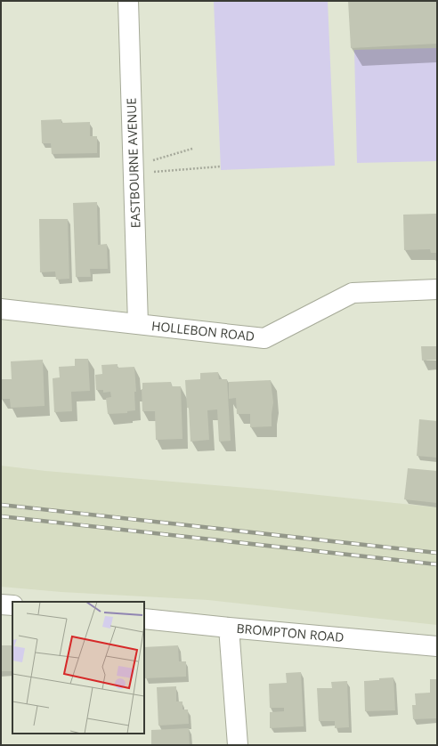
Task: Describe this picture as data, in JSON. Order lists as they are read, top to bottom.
{
  "streets": {
    "street": ["EASTBOURNE AVENUE", "HOLLEBON ROAD", "BROMPTON ROAD"]
  },
  "crossings": [
    ["EASTBOURNE AVENUE", "HOLLEBON ROAD"]
  ]
}
